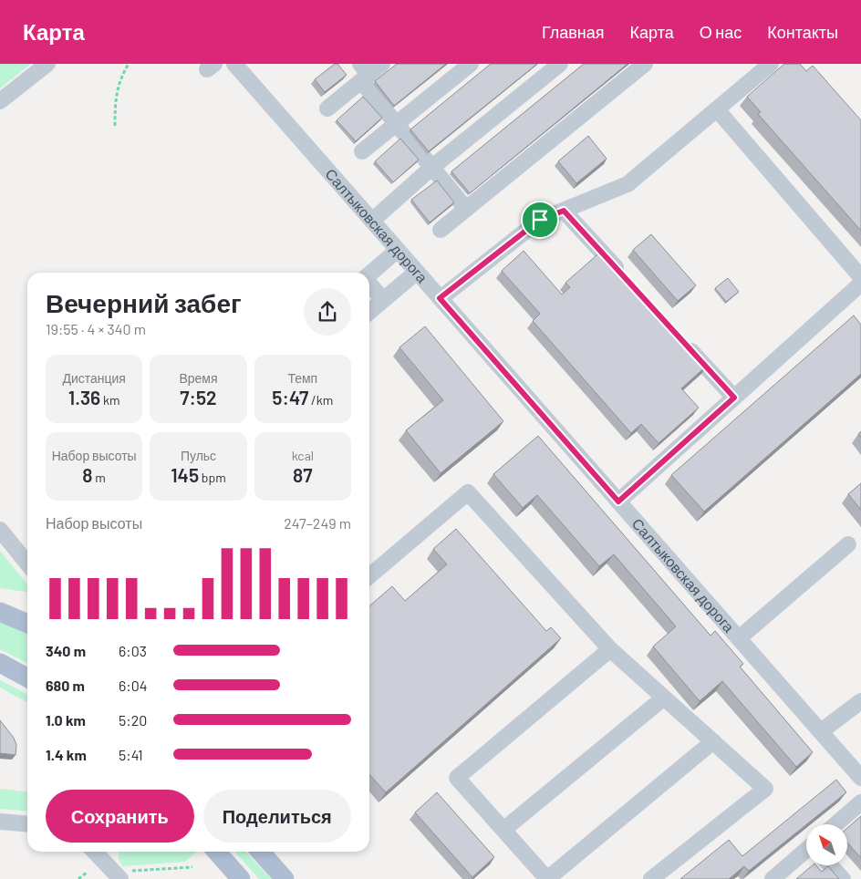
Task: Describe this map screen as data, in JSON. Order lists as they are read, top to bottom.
{
  "streets": {
    "street": ["Салтыковская дорога"]
  },
  "north": "top left",
  "page": {
    "header": "Карта",
    "nav": [
      "Главная",
      "Карта",
      "О нас",
      "Контакты"
    ],
    "heading": ["Вечерний забег", "19:55 · 4 × 340 m"],
    "stats": [
      ["Дистанция", "1.36 km"],
      ["Время", "7:52"],
      ["Темп", "5:47 /km"],
      ["Набор высоты", "8 m"],
      ["Пульс", "145 bpm"],
      ["kcal", "87"]
    ],
    "chart": ["Набор высоты", "247–249 m"],
    "list": [
      {
        "name": "340 m",
        "note": "6:03"
      },
      {
        "name": "680 m",
        "note": "6:04"
      },
      {
        "name": "1.0 km",
        "note": "5:20"
      },
      {
        "name": "1.4 km",
        "note": "5:41"
      }
    ],
    "buttons": ["Сохранить", "Поделиться"]
  }
}
